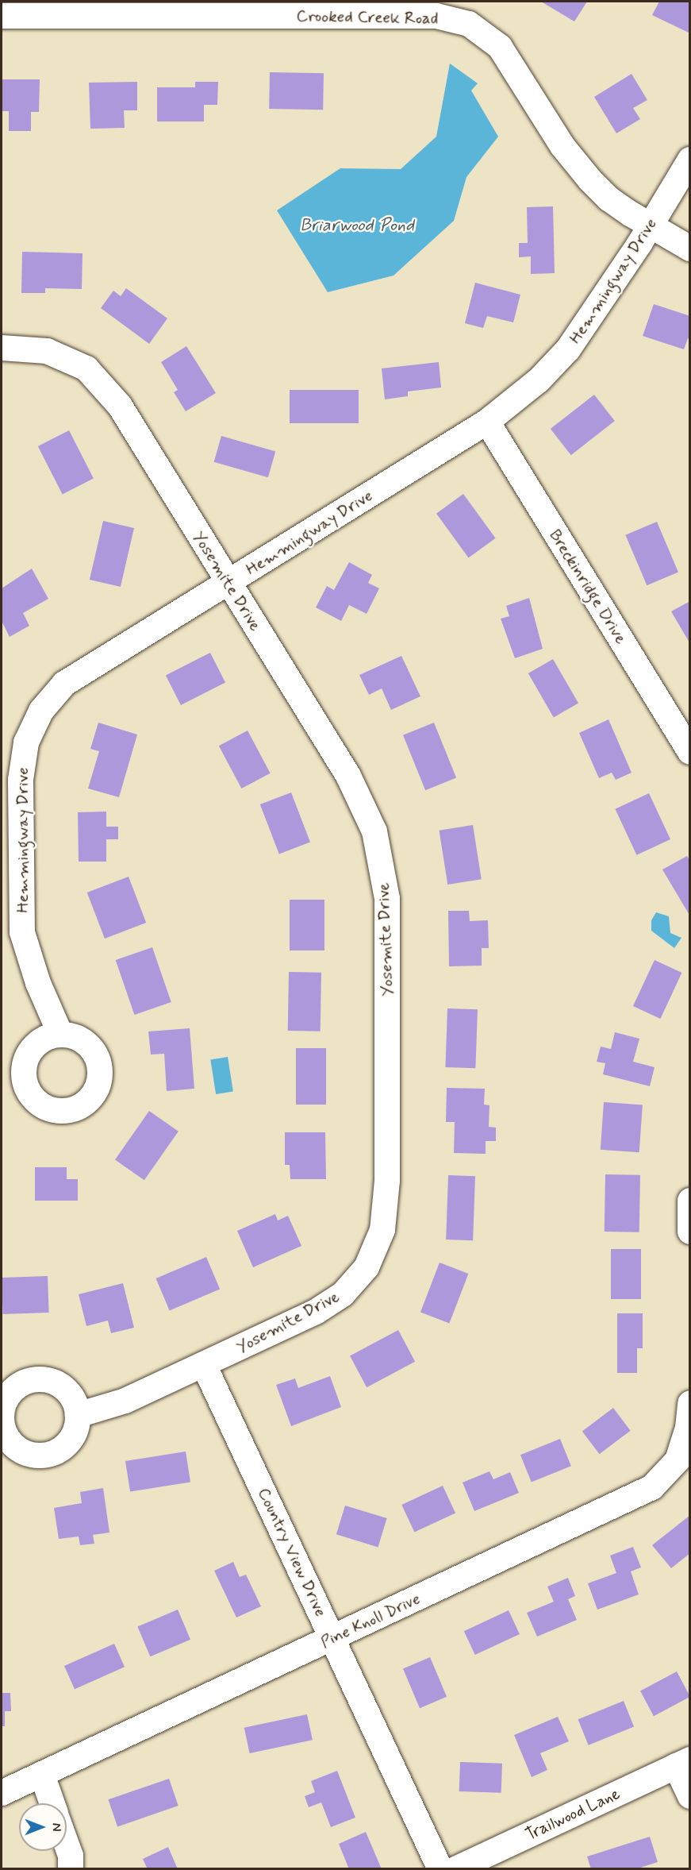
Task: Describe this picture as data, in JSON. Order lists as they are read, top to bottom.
{
  "streets": {
    "street": [
      "Crooked Creek Road",
      "Hemmingway Drive",
      "Yosemite Drive",
      "Breckinridge Drive",
      "Country View Drive",
      "Pine Knoll Drive",
      "Trailwood Lane"
    ]
  },
  "crossings": [
    ["Crooked Creek Road", "Hemmingway Drive"],
    ["Hemmingway Drive", "Yosemite Drive"],
    ["Hemmingway Drive", "Breckinridge Drive"],
    ["Yosemite Drive", "Country View Drive"],
    ["Country View Drive", "Pine Knoll Drive"]
  ],
  "water": ["Briarwood Pond"],
  "north": "right"
}
